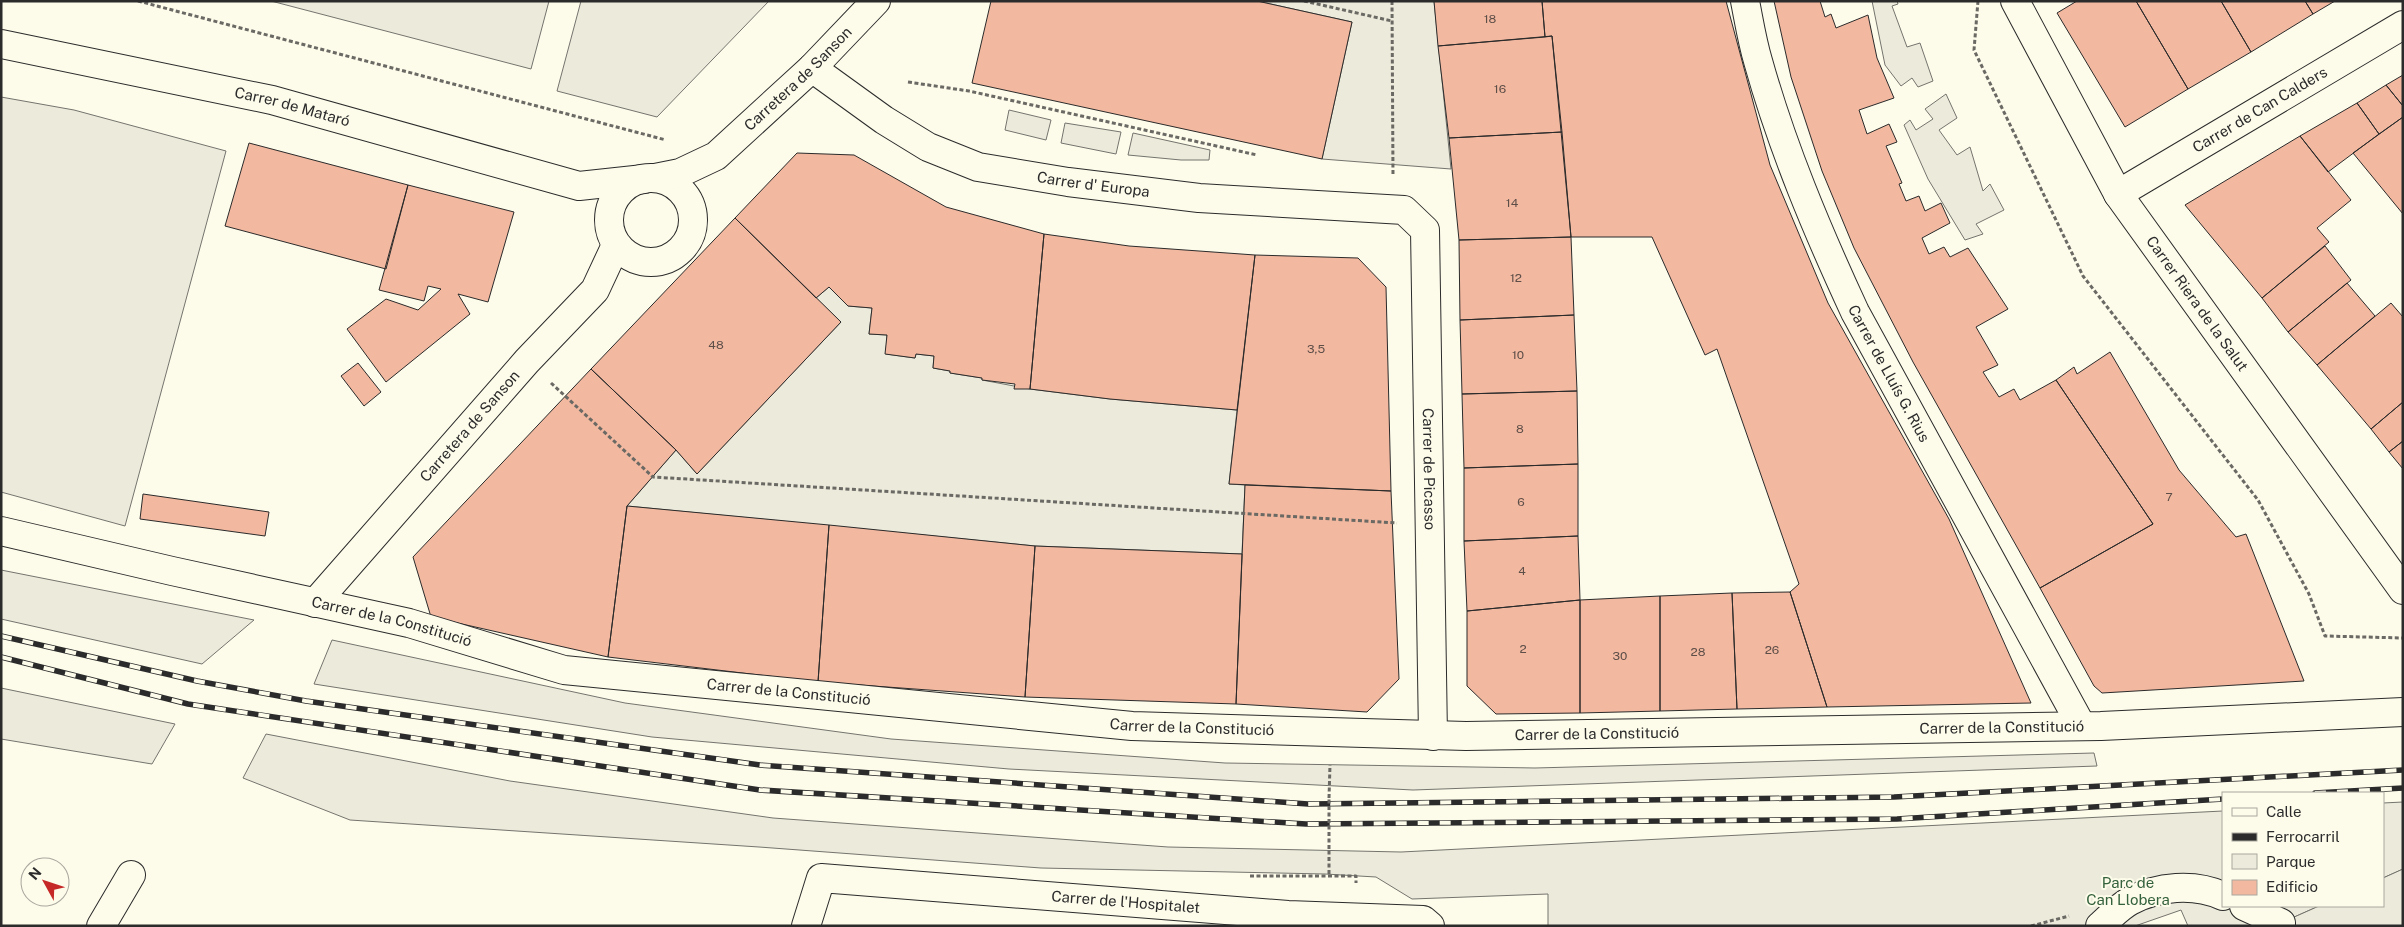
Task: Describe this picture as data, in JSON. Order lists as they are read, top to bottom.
{
  "streets": {
    "street": [
      "Carretera de Sanson",
      "Carrer de Mataró",
      "Carrer de Can Calders",
      "Carrer d' Europa",
      "Carrer Riera de la Salut",
      "Carrer de Lluís G. Rius",
      "Carrer de Picasso",
      "Carrer de la Constitució",
      "Carrer de l'Hospitalet"
    ]
  },
  "crossings": [
    ["Carretera de Sanson", "Carrer de Mataró"],
    ["Carretera de Sanson", "Carrer d' Europa"],
    ["Carretera de Sanson", "Carrer de la Constitució"],
    ["Carrer de Can Calders", "Carrer Riera de la Salut"],
    ["Carrer d' Europa", "Carrer de Picasso"],
    ["Carrer de Lluís G. Rius", "Carrer de la Constitució"],
    ["Carrer de Picasso", "Carrer de la Constitució"]
  ],
  "parks": ["Parc de Can Llobera"],
  "house_numbers": [
    "18",
    "16",
    "14",
    "12",
    "48",
    "3,5",
    "10",
    "8",
    "7",
    "6",
    "4",
    "2",
    "26",
    "28",
    "30"
  ],
  "legend": [
    "Calle",
    "Ferrocarril",
    "Parque",
    "Edificio"
  ],
  "north": "top left"
}
